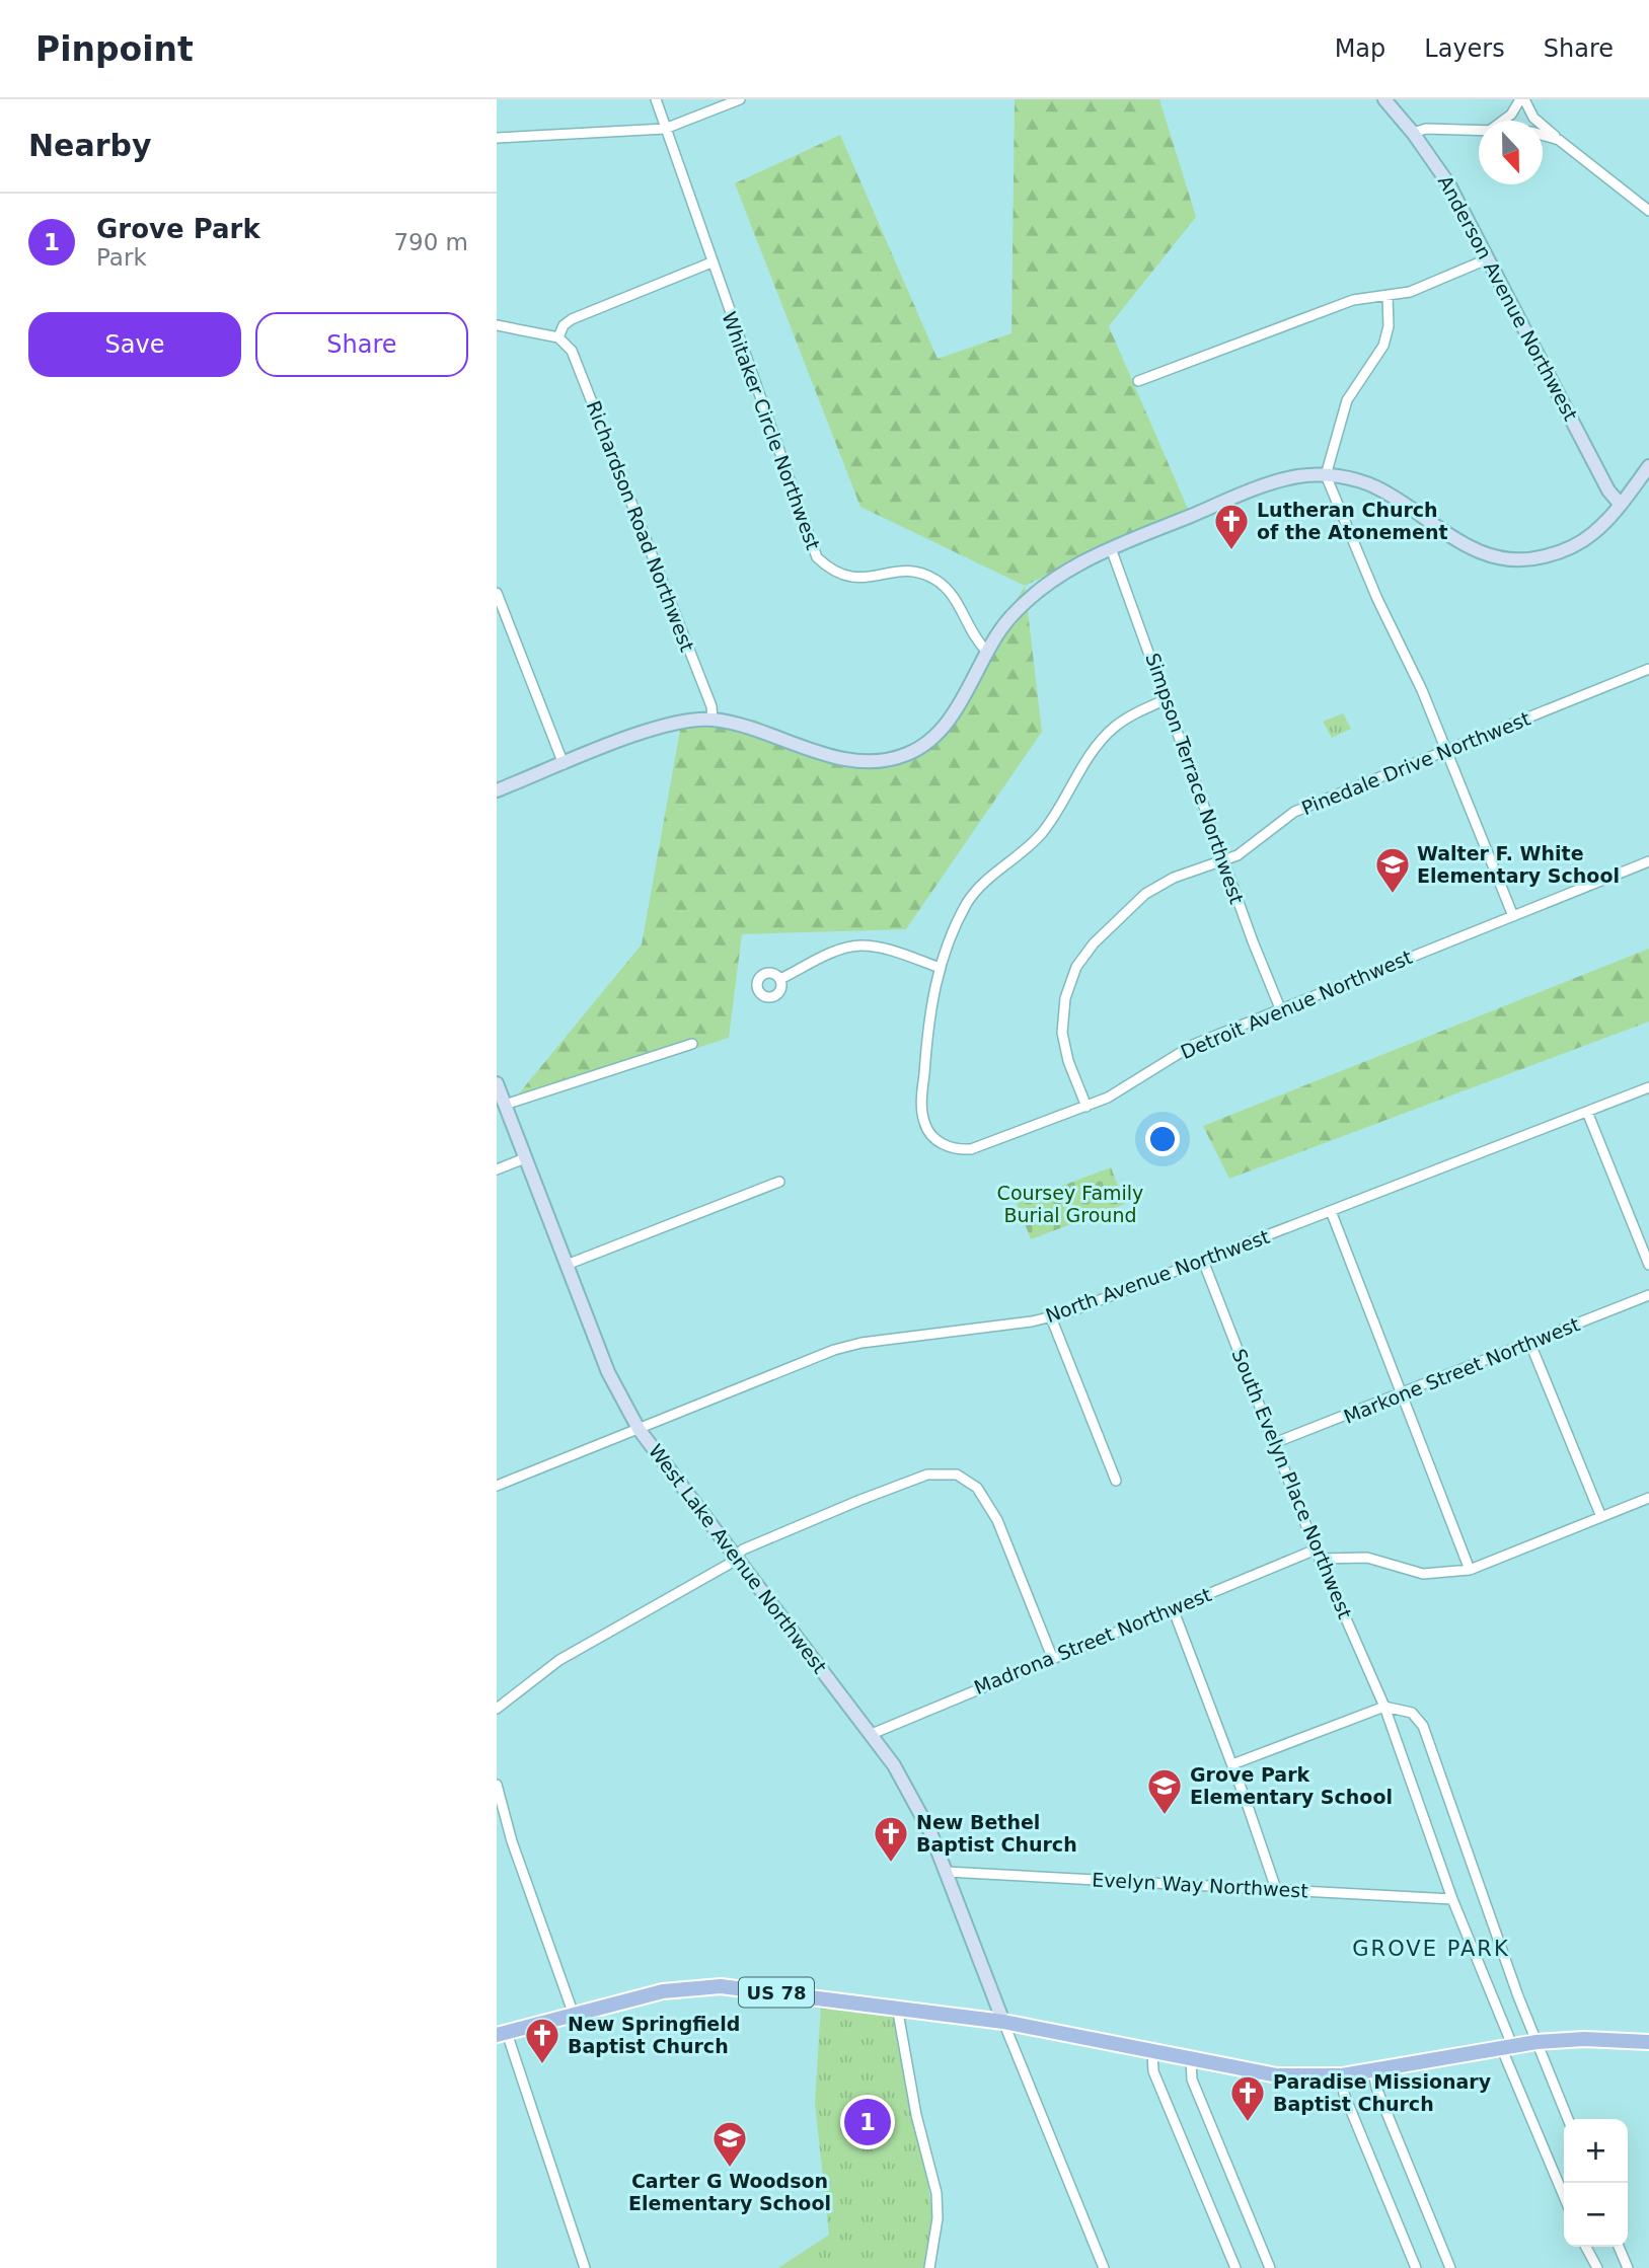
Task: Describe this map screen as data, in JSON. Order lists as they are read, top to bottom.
{
  "streets": {
    "main road": ["US 78"],
    "street": [
      "Anderson Avenue Northwest",
      "Whitaker Circle Northwest",
      "Richardson Road Northwest",
      "Pinedale Drive Northwest",
      "Simpson Terrace Northwest",
      "Detroit Avenue Northwest",
      "North Avenue Northwest",
      "Markone Street Northwest",
      "South Evelyn Place Northwest",
      "West Lake Avenue Northwest",
      "Madrona Street Northwest",
      "Evelyn Way Northwest"
    ]
  },
  "crossings": [
    ["Pinedale Drive Northwest", "Simpson Terrace Northwest"],
    ["Pinedale Drive Northwest", "Detroit Avenue Northwest"],
    ["Simpson Terrace Northwest", "Detroit Avenue Northwest"],
    ["North Avenue Northwest", "South Evelyn Place Northwest"],
    ["North Avenue Northwest", "West Lake Avenue Northwest"],
    ["Markone Street Northwest", "South Evelyn Place Northwest"],
    ["South Evelyn Place Northwest", "Madrona Street Northwest"],
    ["South Evelyn Place Northwest", "Evelyn Way Northwest"],
    ["South Evelyn Place Northwest", "US 78"],
    ["West Lake Avenue Northwest", "Madrona Street Northwest"],
    ["West Lake Avenue Northwest", "Evelyn Way Northwest"],
    ["West Lake Avenue Northwest", "US 78"]
  ],
  "districts": ["GROVE PARK"],
  "parks": ["Coursey Family Burial Ground"],
  "places": {
    "church": [
      "Lutheran Church of the Atonement",
      "New Bethel Baptist Church",
      "New Springfield Baptist Church",
      "Paradise Missionary Baptist Church"
    ],
    "school or university": ["Walter F. White Elementary School", "Grove Park Elementary School", "Carter G Woodson Elementary School"]
  },
  "north": "bottom",
  "page": {
    "header": "Pinpoint",
    "nav": ["Map", "Layers", "Share"],
    "heading": "Nearby",
    "list": [
      {
        "mark": "1",
        "name": "Grove Park",
        "note": "Park",
        "value": "790 m"
      }
    ],
    "buttons": ["Save", "Share"],
    "pins": "1",
    "map_buttons": ["+", "−"]
  }
}
